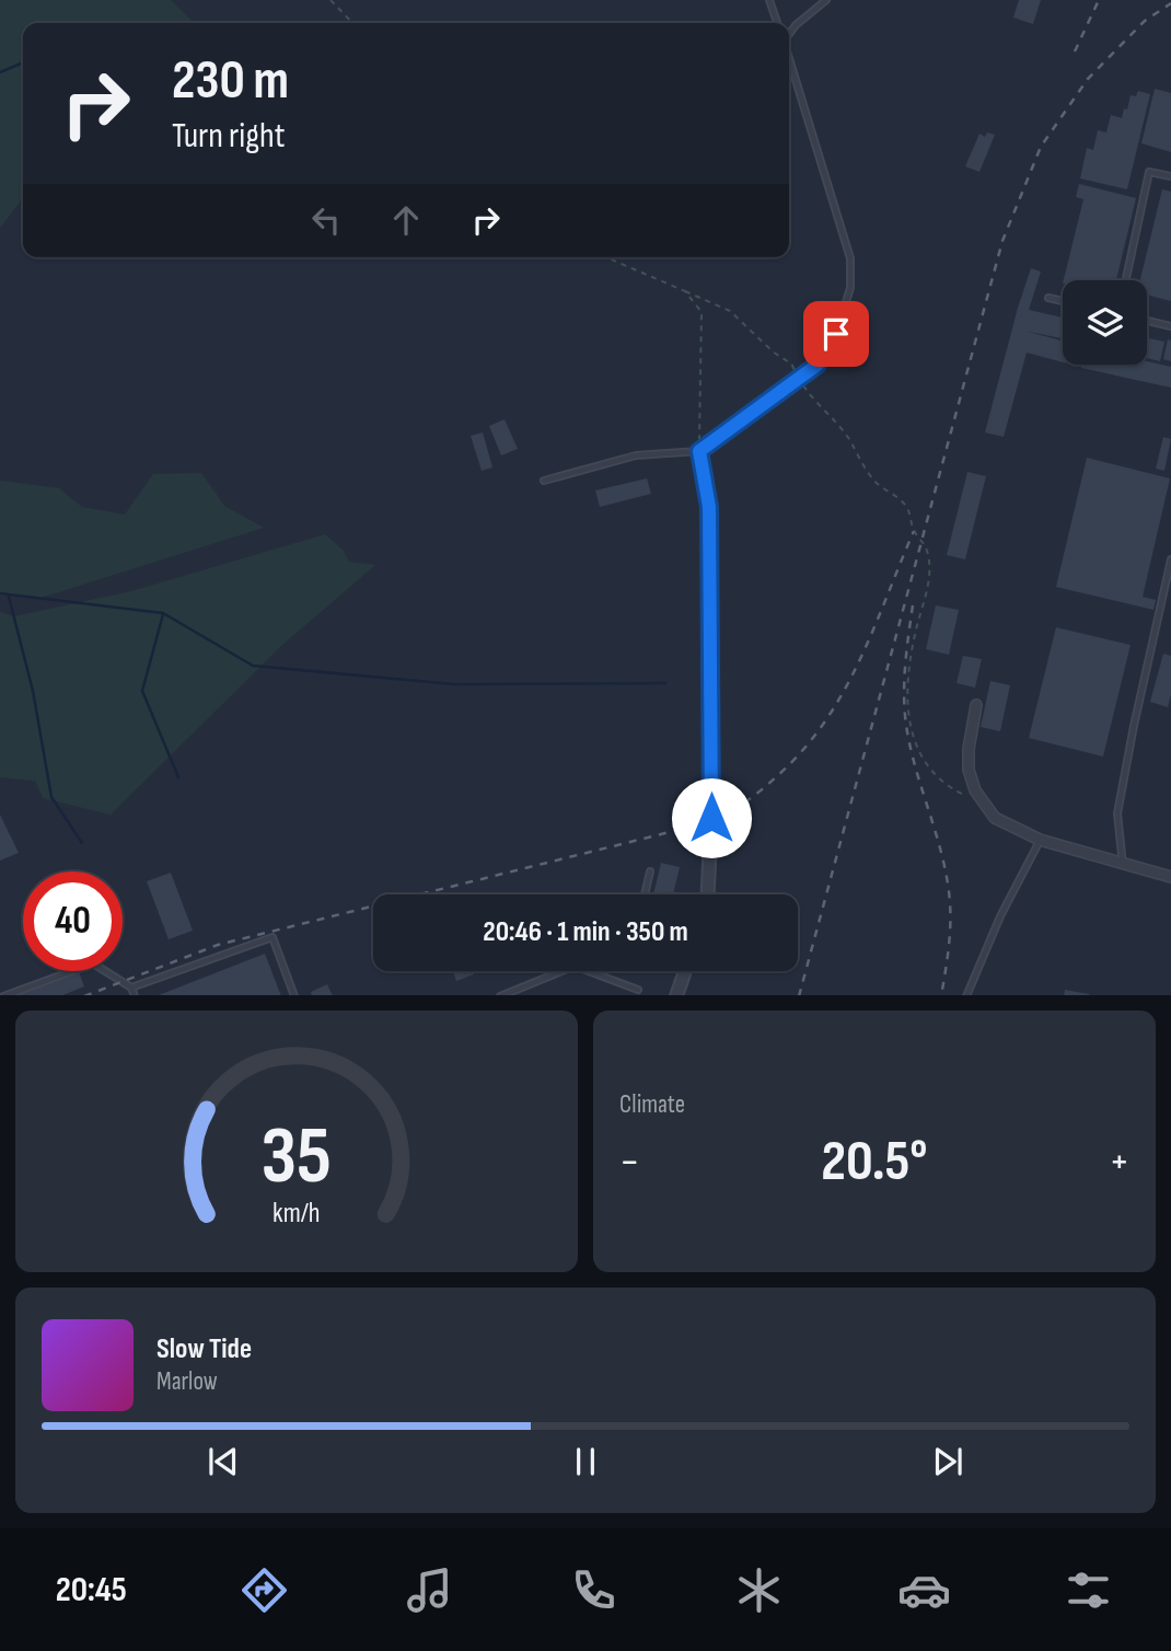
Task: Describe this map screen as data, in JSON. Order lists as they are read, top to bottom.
{
  "page": {
    "turn": ["230 m", "Turn right"],
    "limit": "40",
    "trip": "20:46 · 1 min · 350 m",
    "tile": "Climate",
    "heat": ["−", "20.5°", "+"],
    "song": ["Slow Tide", "Marlow"],
    "tabs": "20:45",
    "gauge": ["35", "km/h"]
  }
}
